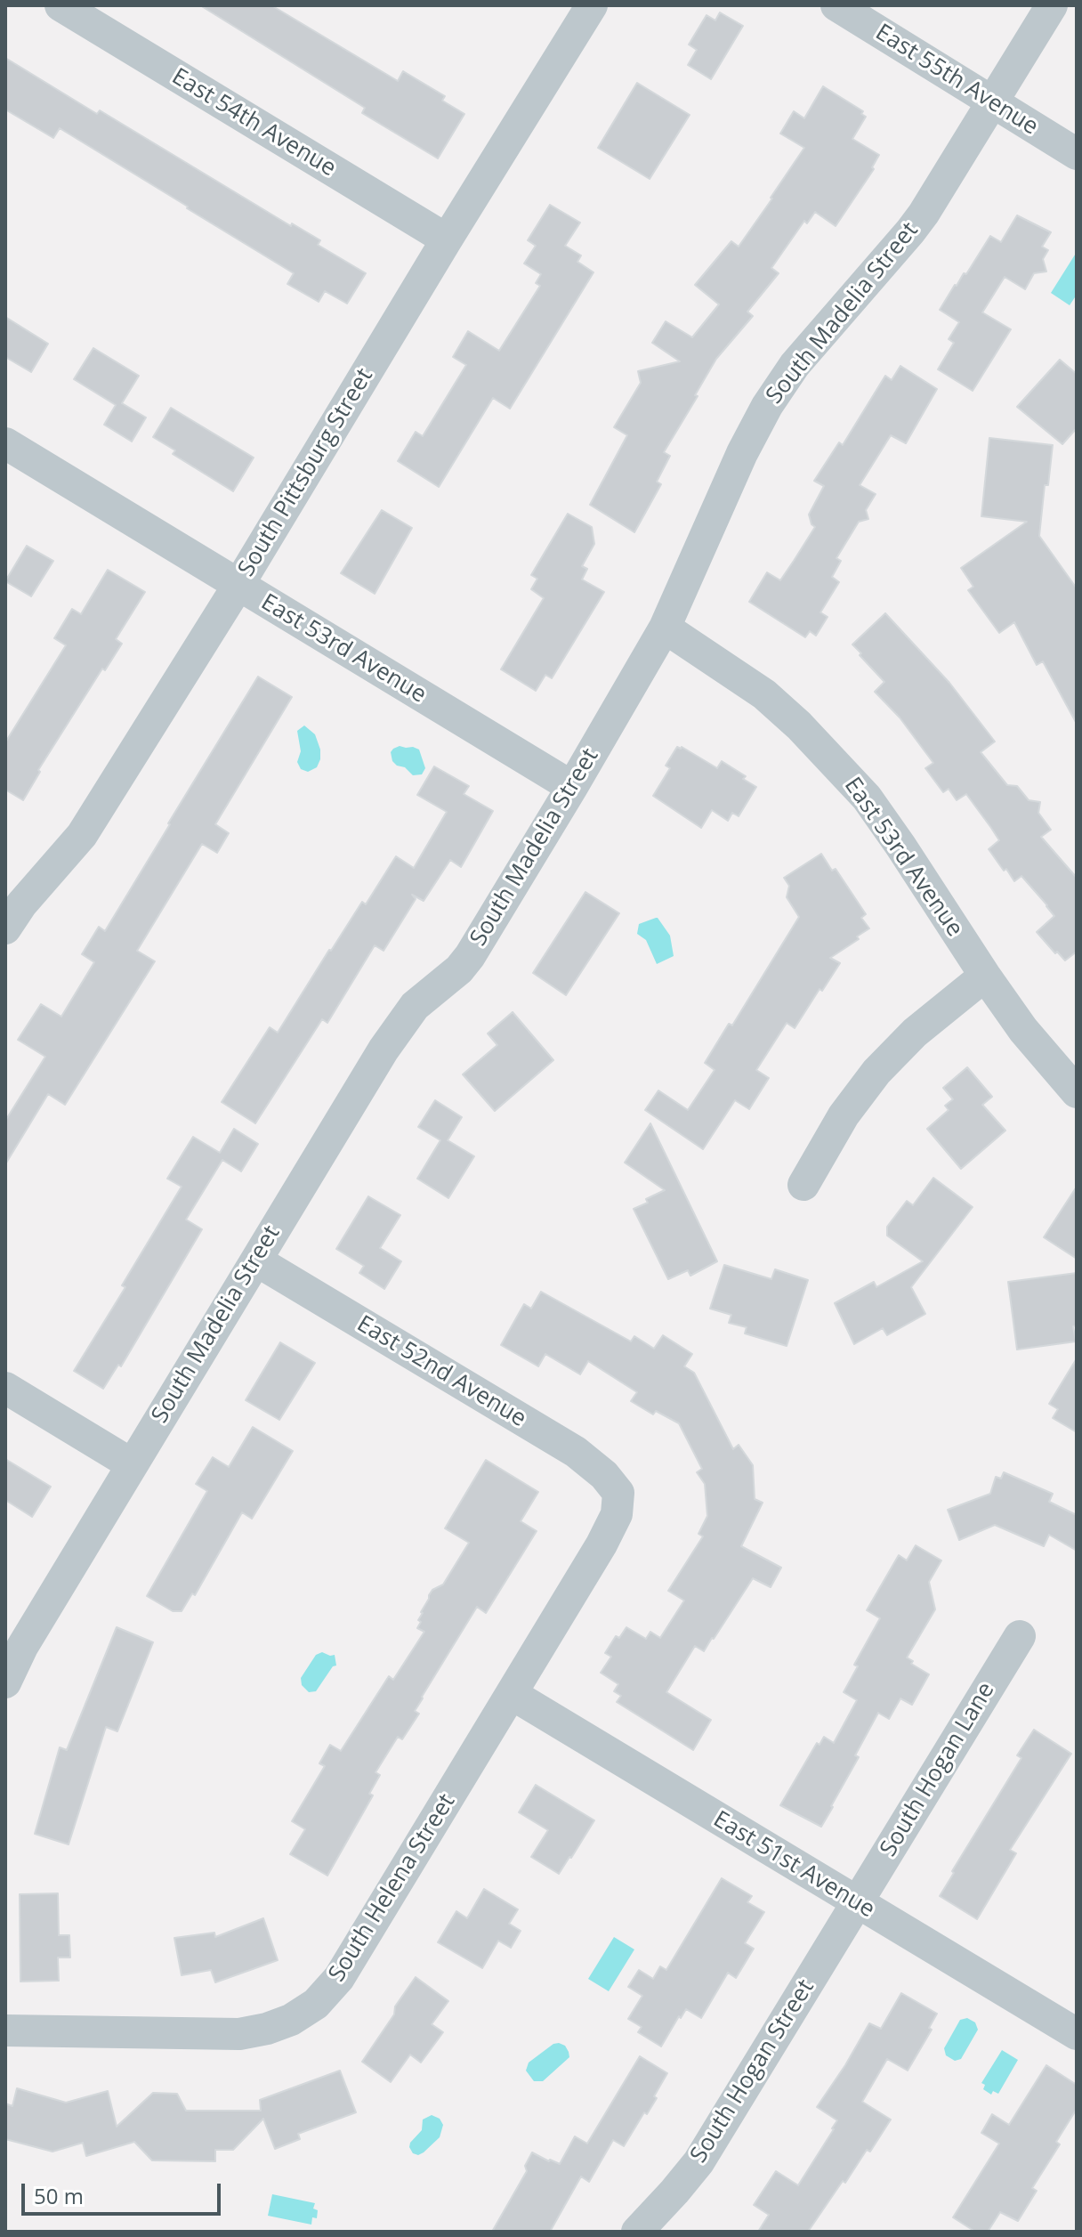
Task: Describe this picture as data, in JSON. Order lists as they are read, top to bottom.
{
  "streets": {
    "street": [
      "East 55th Avenue",
      "East 54th Avenue",
      "South Madelia Street",
      "South Pittsburg Street",
      "East 53rd Avenue",
      "East 52nd Avenue",
      "South Hogan Lane",
      "East 51st Avenue",
      "South Helena Street",
      "South Hogan Street"
    ]
  },
  "crossings": [
    ["East 55th Avenue", "South Madelia Street"],
    ["East 54th Avenue", "South Pittsburg Street"],
    ["South Madelia Street", "East 53rd Avenue"],
    ["South Madelia Street", "East 52nd Avenue"],
    ["South Pittsburg Street", "East 53rd Avenue"],
    ["East 52nd Avenue", "South Helena Street"],
    ["South Hogan Lane", "East 51st Avenue"],
    ["South Hogan Lane", "South Hogan Street"],
    ["East 51st Avenue", "South Helena Street"],
    ["East 51st Avenue", "South Hogan Street"]
  ],
  "scale_bar": "50 m"
}
